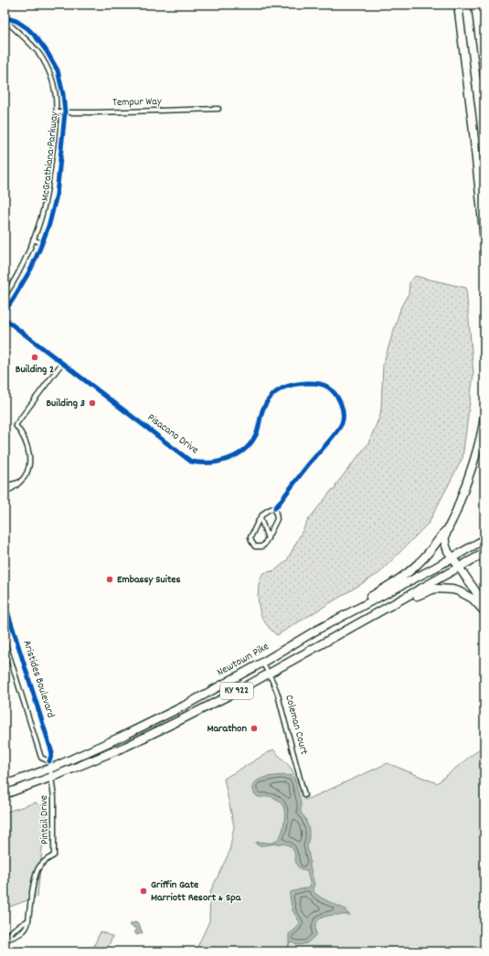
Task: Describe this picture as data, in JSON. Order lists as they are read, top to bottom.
{
  "streets": {
    "highway": ["Newtown Pike", "KY 922"],
    "street": [
      "Tempur Way",
      "McGrathiana Parkway",
      "Pisacano Drive",
      "Aristides Boulevard",
      "Coleman Court",
      "Pintail Drive"
    ]
  },
  "crossings": [
    ["Tempur Way", "McGrathiana Parkway"],
    ["Newtown Pike", "Aristides Boulevard"],
    ["Newtown Pike", "Coleman Court"],
    ["KY 922", "Coleman Court"],
    ["KY 922", "Pintail Drive"]
  ],
  "places": [
    "Building 2",
    "Building 3",
    "Embassy Suites",
    "Marathon",
    "Griffin Gate Marriott Resort & Spa"
  ]
}
